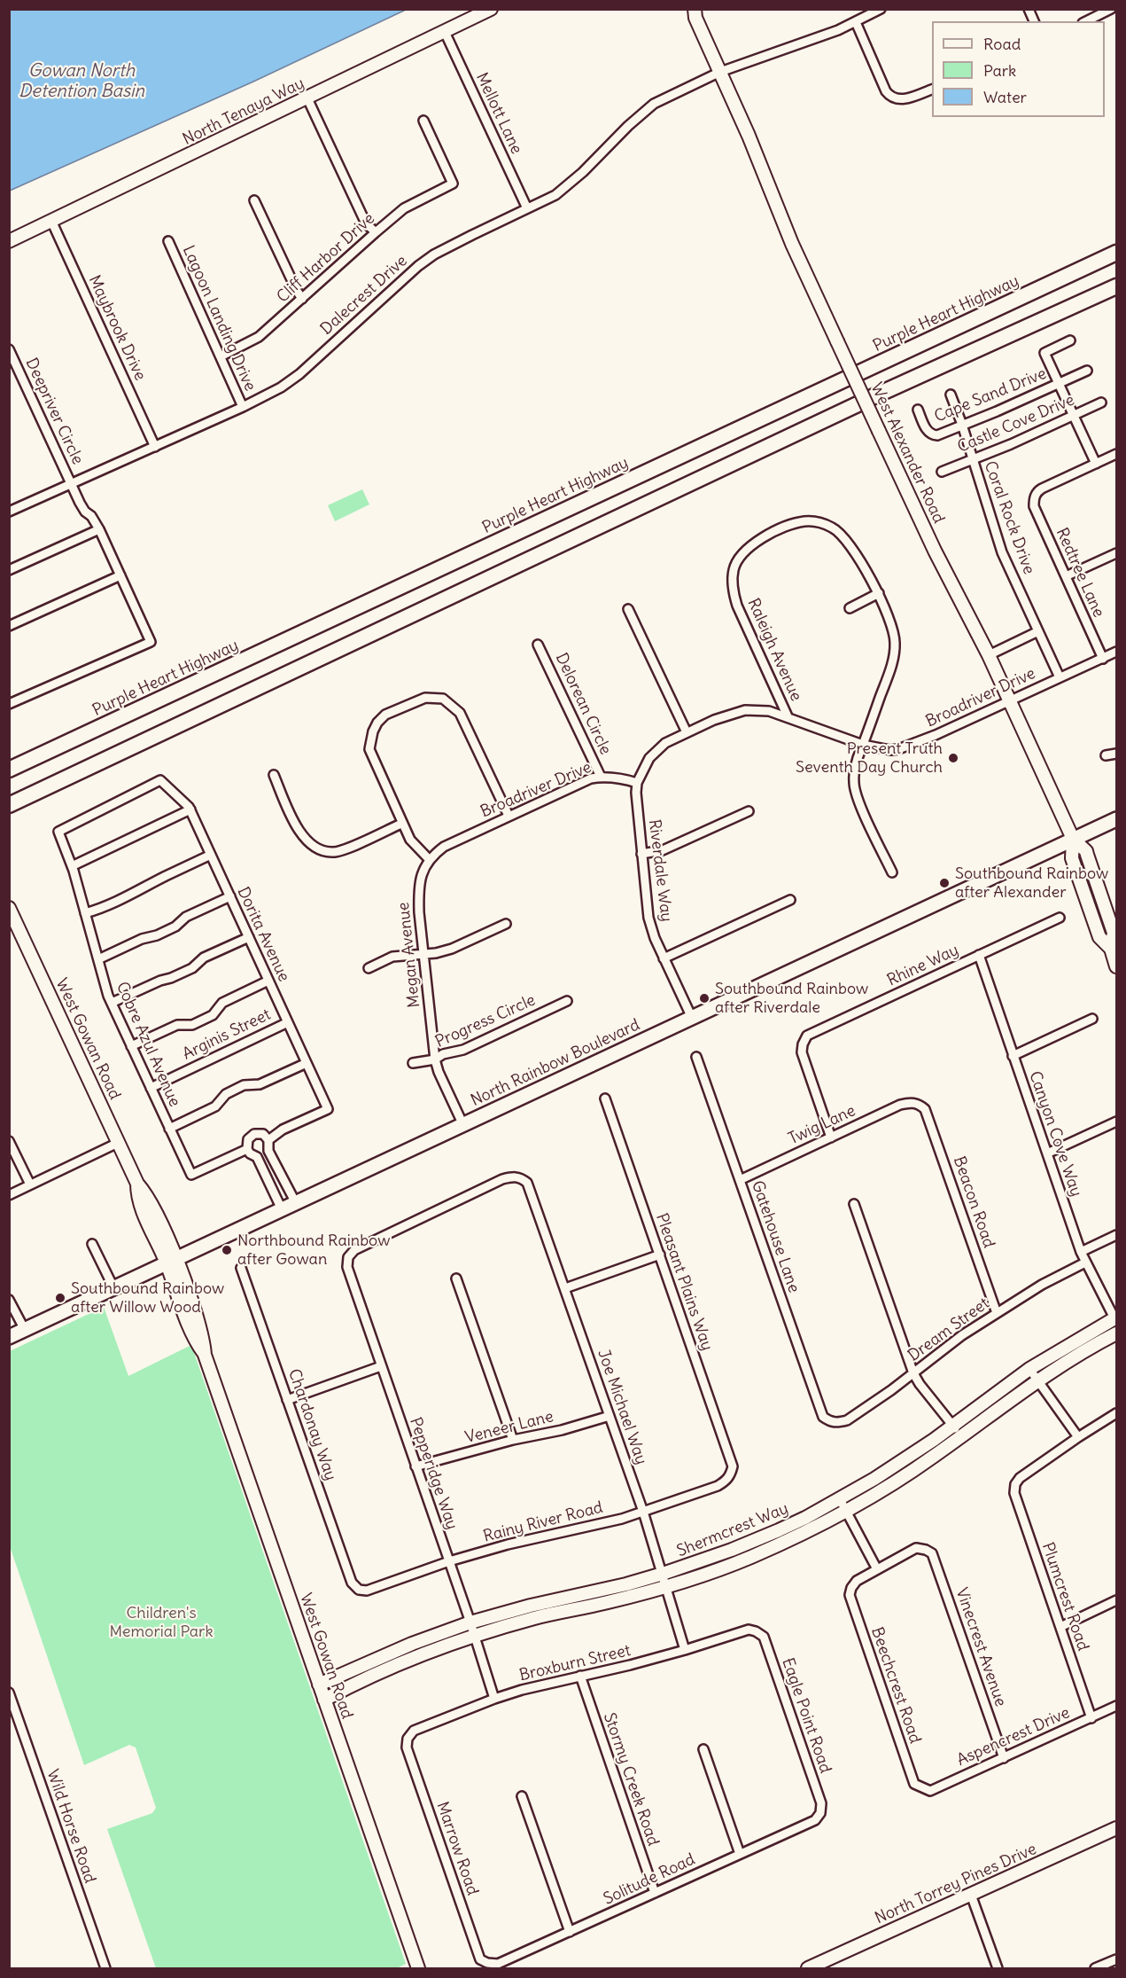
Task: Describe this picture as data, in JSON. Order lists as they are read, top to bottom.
{
  "streets": {
    "highway": ["Purple Heart Highway"],
    "main road": ["North Rainbow Boulevard"],
    "street": [
      "North Tenaya Way",
      "Mellott Lane",
      "Cliff Harbor Drive",
      "Dalecrest Drive",
      "Lagoon Landing Drive",
      "Maybrook Drive",
      "Cape Sand Drive",
      "Deepriver Circle",
      "Castle Cove Drive",
      "West Alexander Road",
      "Coral Rock Drive",
      "Redtree Lane",
      "Raleigh Avenue",
      "Broadriver Drive",
      "Delorean Circle",
      "Riverdale Way",
      "Dorita Avenue",
      "Megan Avenue",
      "Rhine Way",
      "Progress Circle",
      "Arginis Street",
      "West Gowan Road",
      "Cobre Azul Avenue",
      "Twig Lane",
      "Canyon Cove Way",
      "Beacon Road",
      "Gatehouse Lane",
      "Pleasant Plains Way",
      "Dream Street",
      "Joe Michael Way",
      "Chardonay Way",
      "Veneer Lane",
      "Pepperidge Way",
      "Rainy River Road",
      "Shermcrest Way",
      "Plumcrest Road",
      "Vinecrest Avenue",
      "Broxburn Street",
      "Beechcrest Road",
      "Eagle Point Road",
      "Aspencrest Drive",
      "Stormy Creek Road",
      "Wild Horse Road",
      "Marrow Road",
      "Solitude Road",
      "North Torrey Pines Drive"
    ]
  },
  "crossings": [
    ["North Tenaya Way", "Mellott Lane"],
    ["North Tenaya Way", "Maybrook Drive"],
    ["Mellott Lane", "Dalecrest Drive"],
    ["Cliff Harbor Drive", "Lagoon Landing Drive"],
    ["Dalecrest Drive", "Lagoon Landing Drive"],
    ["Dalecrest Drive", "Maybrook Drive"],
    ["Dalecrest Drive", "Deepriver Circle"],
    ["Dalecrest Drive", "West Alexander Road"],
    ["Cape Sand Drive", "Coral Rock Drive"],
    ["Castle Cove Drive", "Coral Rock Drive"],
    ["West Alexander Road", "Broadriver Drive"],
    ["West Alexander Road", "North Rainbow Boulevard"],
    ["Coral Rock Drive", "Broadriver Drive"],
    ["Redtree Lane", "Broadriver Drive"],
    ["Raleigh Avenue", "Broadriver Drive"],
    ["Broadriver Drive", "Delorean Circle"],
    ["Broadriver Drive", "Riverdale Way"],
    ["Broadriver Drive", "Megan Avenue"],
    ["Riverdale Way", "North Rainbow Boulevard"],
    ["Dorita Avenue", "Arginis Street"],
    ["Dorita Avenue", "Cobre Azul Avenue"],
    ["Megan Avenue", "Progress Circle"],
    ["Megan Avenue", "North Rainbow Boulevard"],
    ["Rhine Way", "Twig Lane"],
    ["Rhine Way", "Canyon Cove Way"],
    ["Arginis Street", "Cobre Azul Avenue"],
    ["West Gowan Road", "North Rainbow Boulevard"],
    ["West Gowan Road", "Shermcrest Way"],
    ["Twig Lane", "Beacon Road"],
    ["Twig Lane", "Gatehouse Lane"],
    ["Canyon Cove Way", "Dream Street"],
    ["Canyon Cove Way", "Shermcrest Way"],
    ["Beacon Road", "Dream Street"],
    ["Gatehouse Lane", "Dream Street"],
    ["Pleasant Plains Way", "Rainy River Road"],
    ["Joe Michael Way", "Veneer Lane"],
    ["Joe Michael Way", "Pepperidge Way"],
    ["Joe Michael Way", "Rainy River Road"],
    ["Joe Michael Way", "Shermcrest Way"],
    ["Joe Michael Way", "Broxburn Street"],
    ["Chardonay Way", "Rainy River Road"],
    ["Veneer Lane", "Pepperidge Way"],
    ["Pepperidge Way", "Rainy River Road"],
    ["Pepperidge Way", "Shermcrest Way"],
    ["Pepperidge Way", "Broxburn Street"],
    ["Plumcrest Road", "Aspencrest Drive"],
    ["Vinecrest Avenue", "Beechcrest Road"],
    ["Vinecrest Avenue", "Aspencrest Drive"],
    ["Broxburn Street", "Eagle Point Road"],
    ["Broxburn Street", "Stormy Creek Road"],
    ["Broxburn Street", "Marrow Road"],
    ["Beechcrest Road", "Aspencrest Drive"],
    ["Eagle Point Road", "Solitude Road"],
    ["Stormy Creek Road", "Solitude Road"],
    ["Marrow Road", "Solitude Road"]
  ],
  "water": ["Gowan North Detention Basin"],
  "parks": ["Children's Memorial Park"],
  "places": [
    "Present Truth Seventh Day Church",
    "Southbound Rainbow after Alexander",
    "Southbound Rainbow after Riverdale",
    "Northbound Rainbow after Gowan",
    "Southbound Rainbow after Willow Wood"
  ],
  "legend": ["Road", "Park", "Water"]
}
